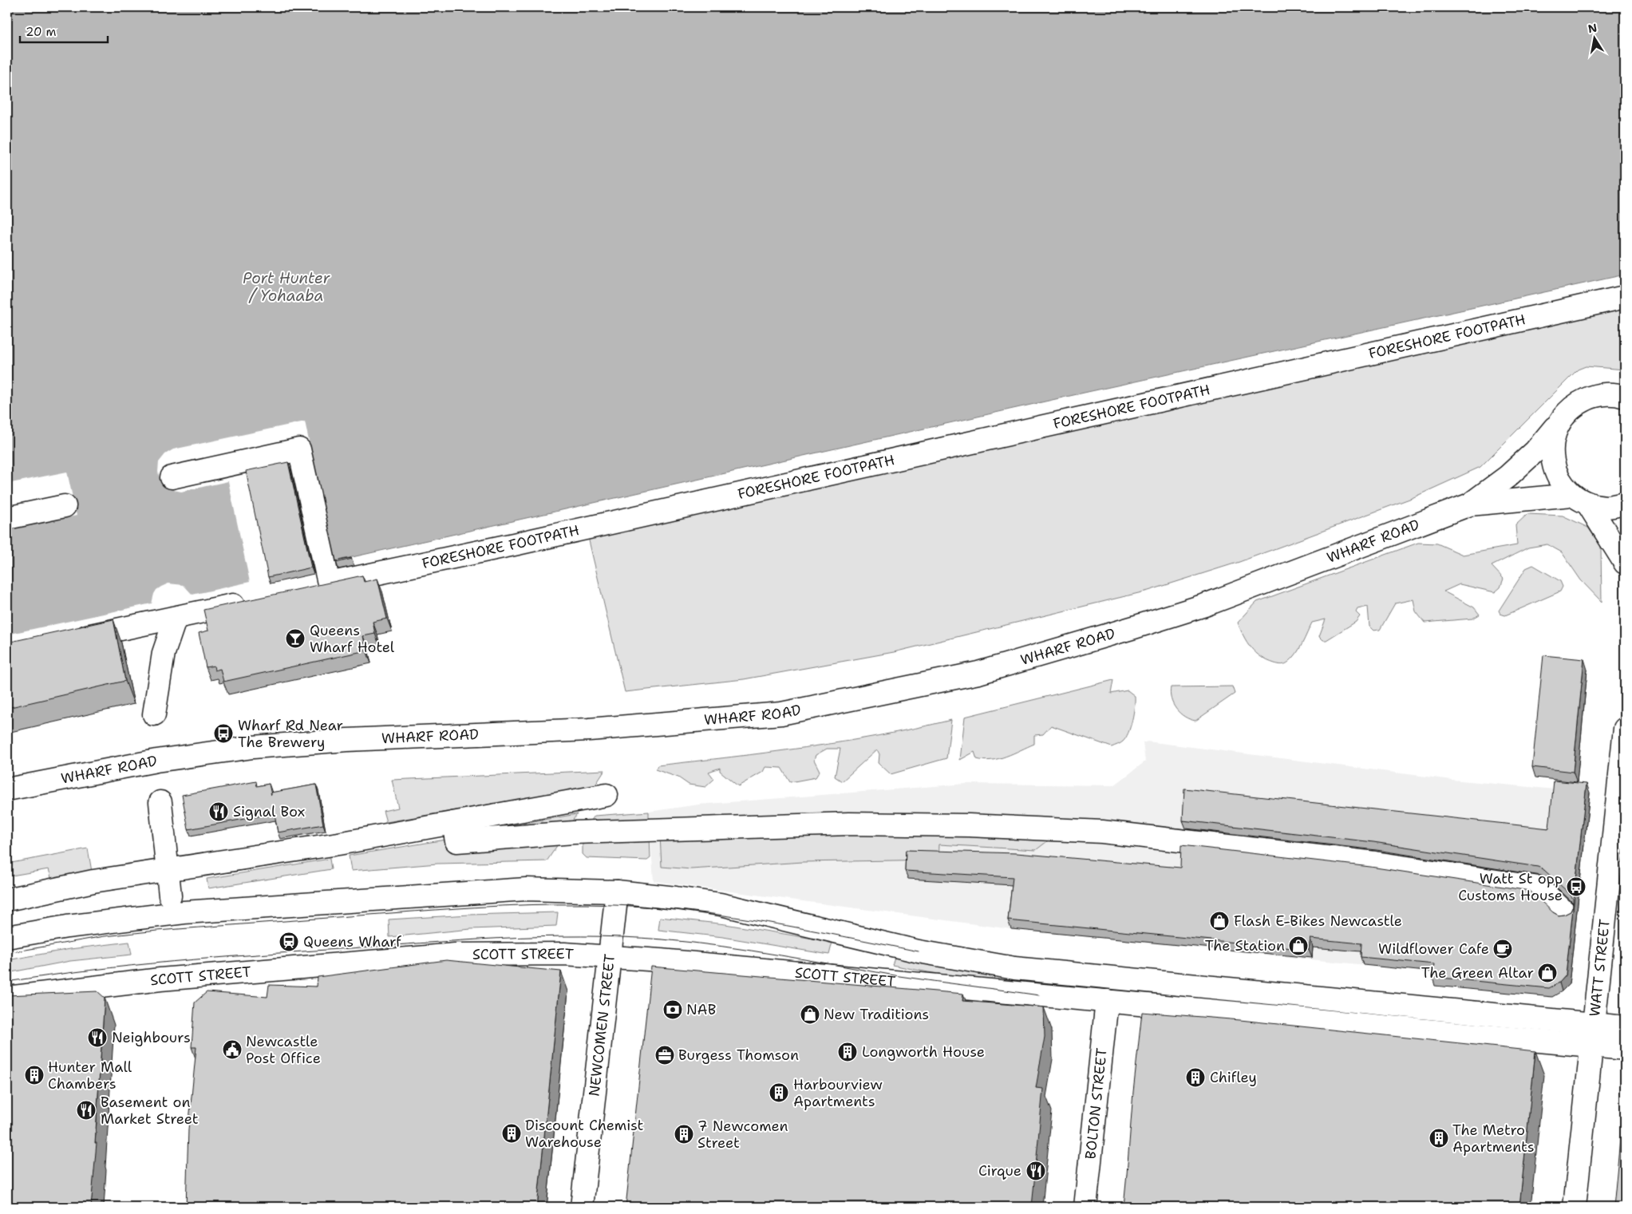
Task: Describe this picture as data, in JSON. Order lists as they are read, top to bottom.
{
  "streets": {
    "main road": [
      "FORESHORE FOOTPATH",
      "WHARF ROAD",
      "SCOTT STREET",
      "WATT STREET",
      "NEWCOMEN STREET",
      "BOLTON STREET"
    ]
  },
  "crossings": [
    ["SCOTT STREET", "WATT STREET"],
    ["SCOTT STREET", "NEWCOMEN STREET"],
    ["SCOTT STREET", "BOLTON STREET"]
  ],
  "water": ["Port Hunter / Yohaaba"],
  "places": {
    "bar": ["Queens Wharf Hotel"],
    "bus stop": ["Wharf Rd Near The Brewery", "Watt St opp Customs House"],
    "restaurant": [
      "Signal Box",
      "Neighbours",
      "Basement on Market Street",
      "Cirque"
    ],
    "shop": [
      "Flash E-Bikes Newcastle",
      "The Station",
      "The Green Altar",
      "New Traditions"
    ],
    "station": ["Queens Wharf"],
    "cafe": ["Wildflower Cafe"],
    "bank": ["NAB"],
    "public building": ["Newcastle Post Office"],
    "building": [
      "Longworth House",
      "Hunter Mall Chambers",
      "Chifley",
      "Harbourview Apartments",
      "Discount Chemist Warehouse",
      "7 Newcomen Street",
      "The Metro Apartments"
    ],
    "office": ["Burgess Thomson"]
  },
  "scale_bar": "20 m",
  "north": "top"
}
